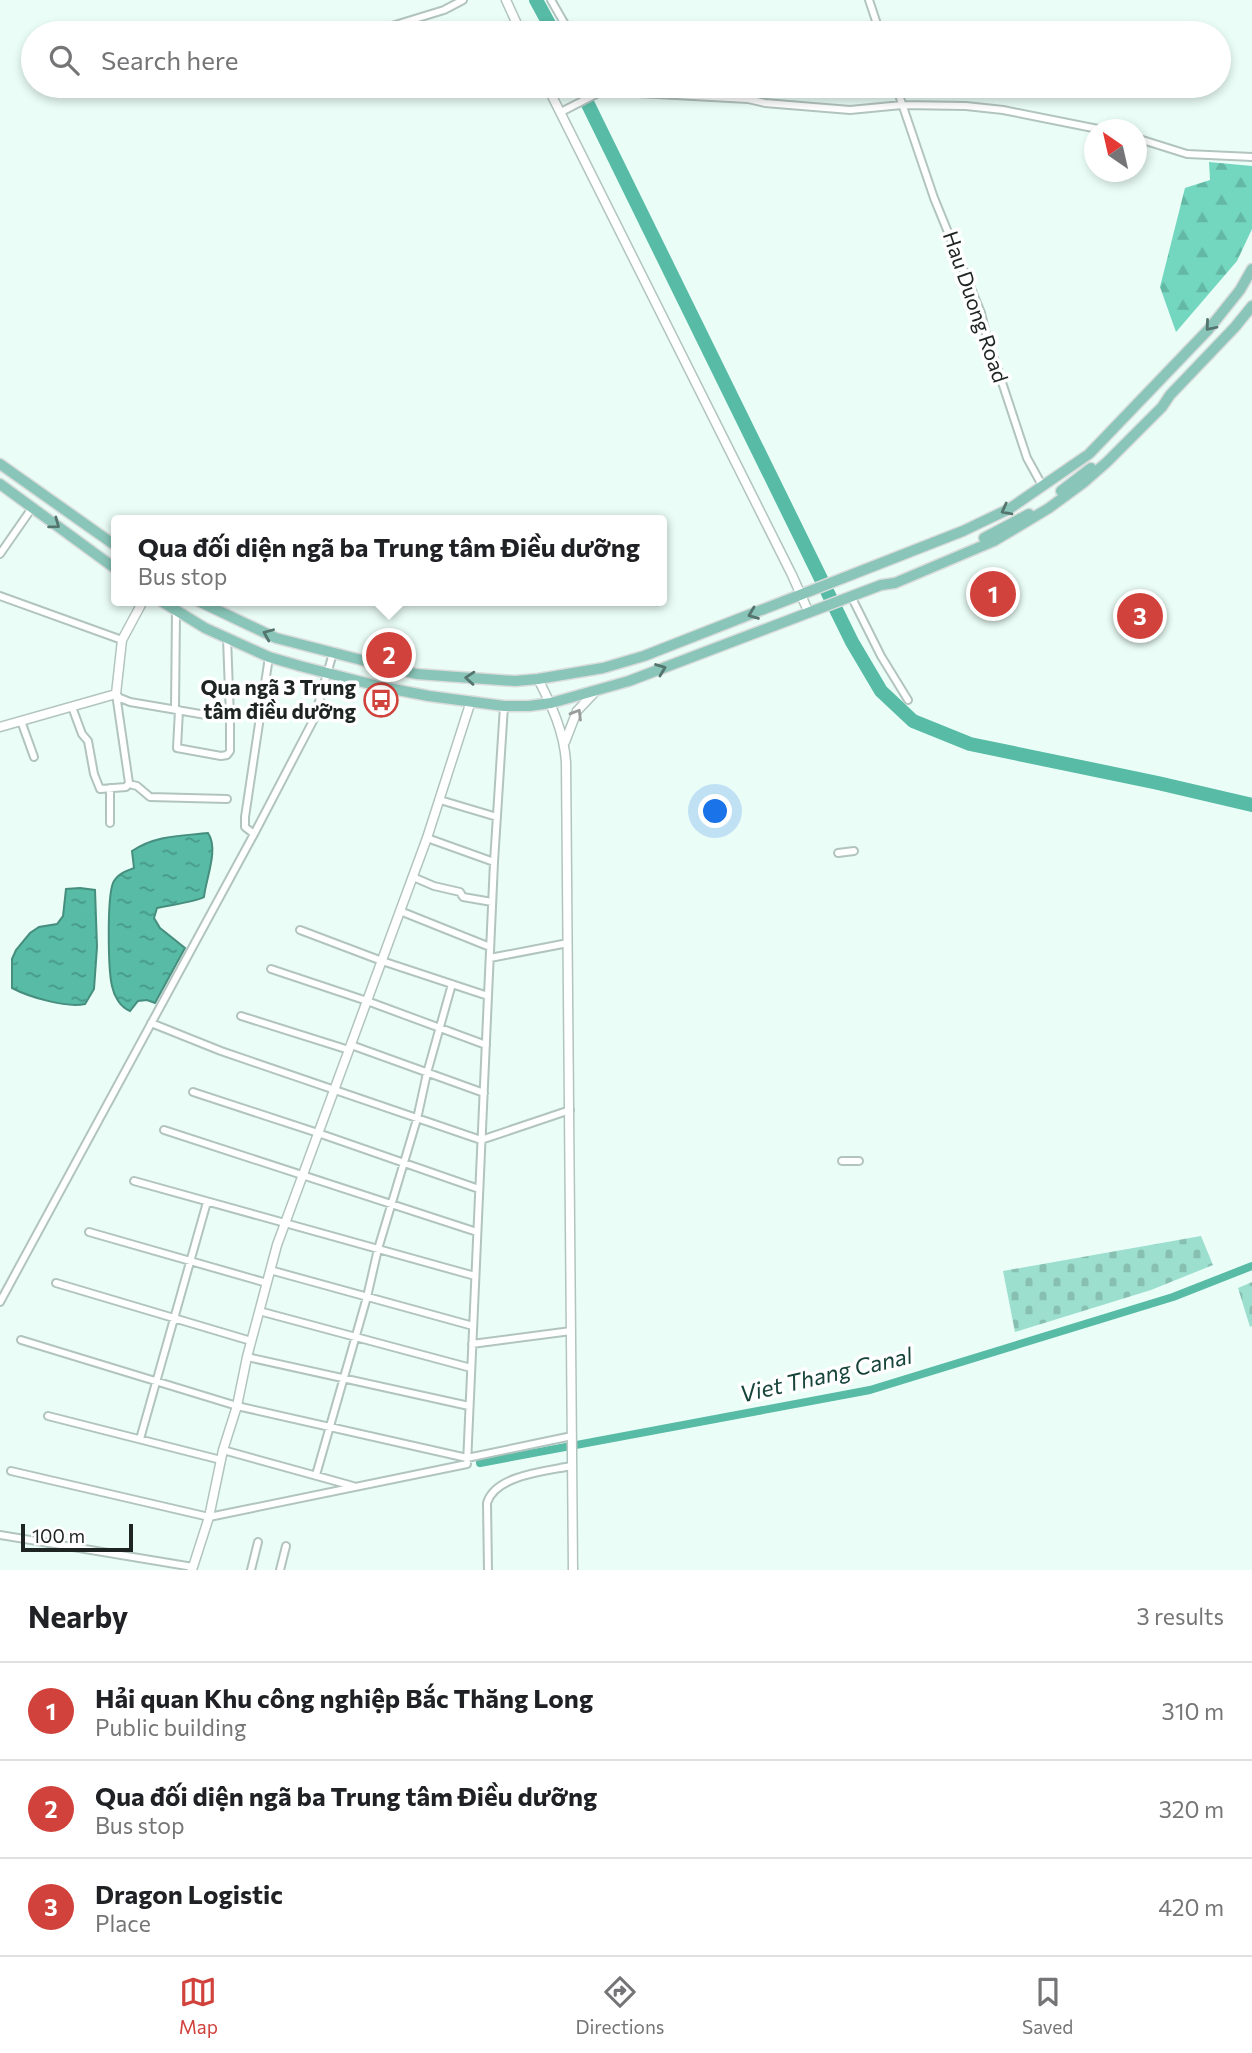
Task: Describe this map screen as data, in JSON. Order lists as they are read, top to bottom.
{
  "streets": {
    "street": ["Hau Duong Road"]
  },
  "water": ["Viet Thang Canal"],
  "places": {
    "bus stop": ["Qua ngã 3 Trung tâm điều dưỡng"]
  },
  "scale_bar": "100 m",
  "north": "top left",
  "page": {
    "search": "Search here",
    "popup": ["Qua đối diện ngã ba Trung tâm Điều dưỡng", "Bus stop"],
    "pins": ["1", "3", "2"],
    "scale": "100 m",
    "heading": ["Nearby", "3 results"],
    "list": [
      {
        "mark": "1",
        "name": "Hải quan Khu công nghiệp Bắc Thăng Long",
        "note": "Public building",
        "value": "310 m"
      },
      {
        "mark": "2",
        "name": "Qua đối diện ngã ba Trung tâm Điều dưỡng",
        "note": "Bus stop",
        "value": "320 m"
      },
      {
        "mark": "3",
        "name": "Dragon Logistic",
        "note": "Place",
        "value": "420 m"
      }
    ],
    "nav": ["Map", "Directions", "Saved"]
  }
}
